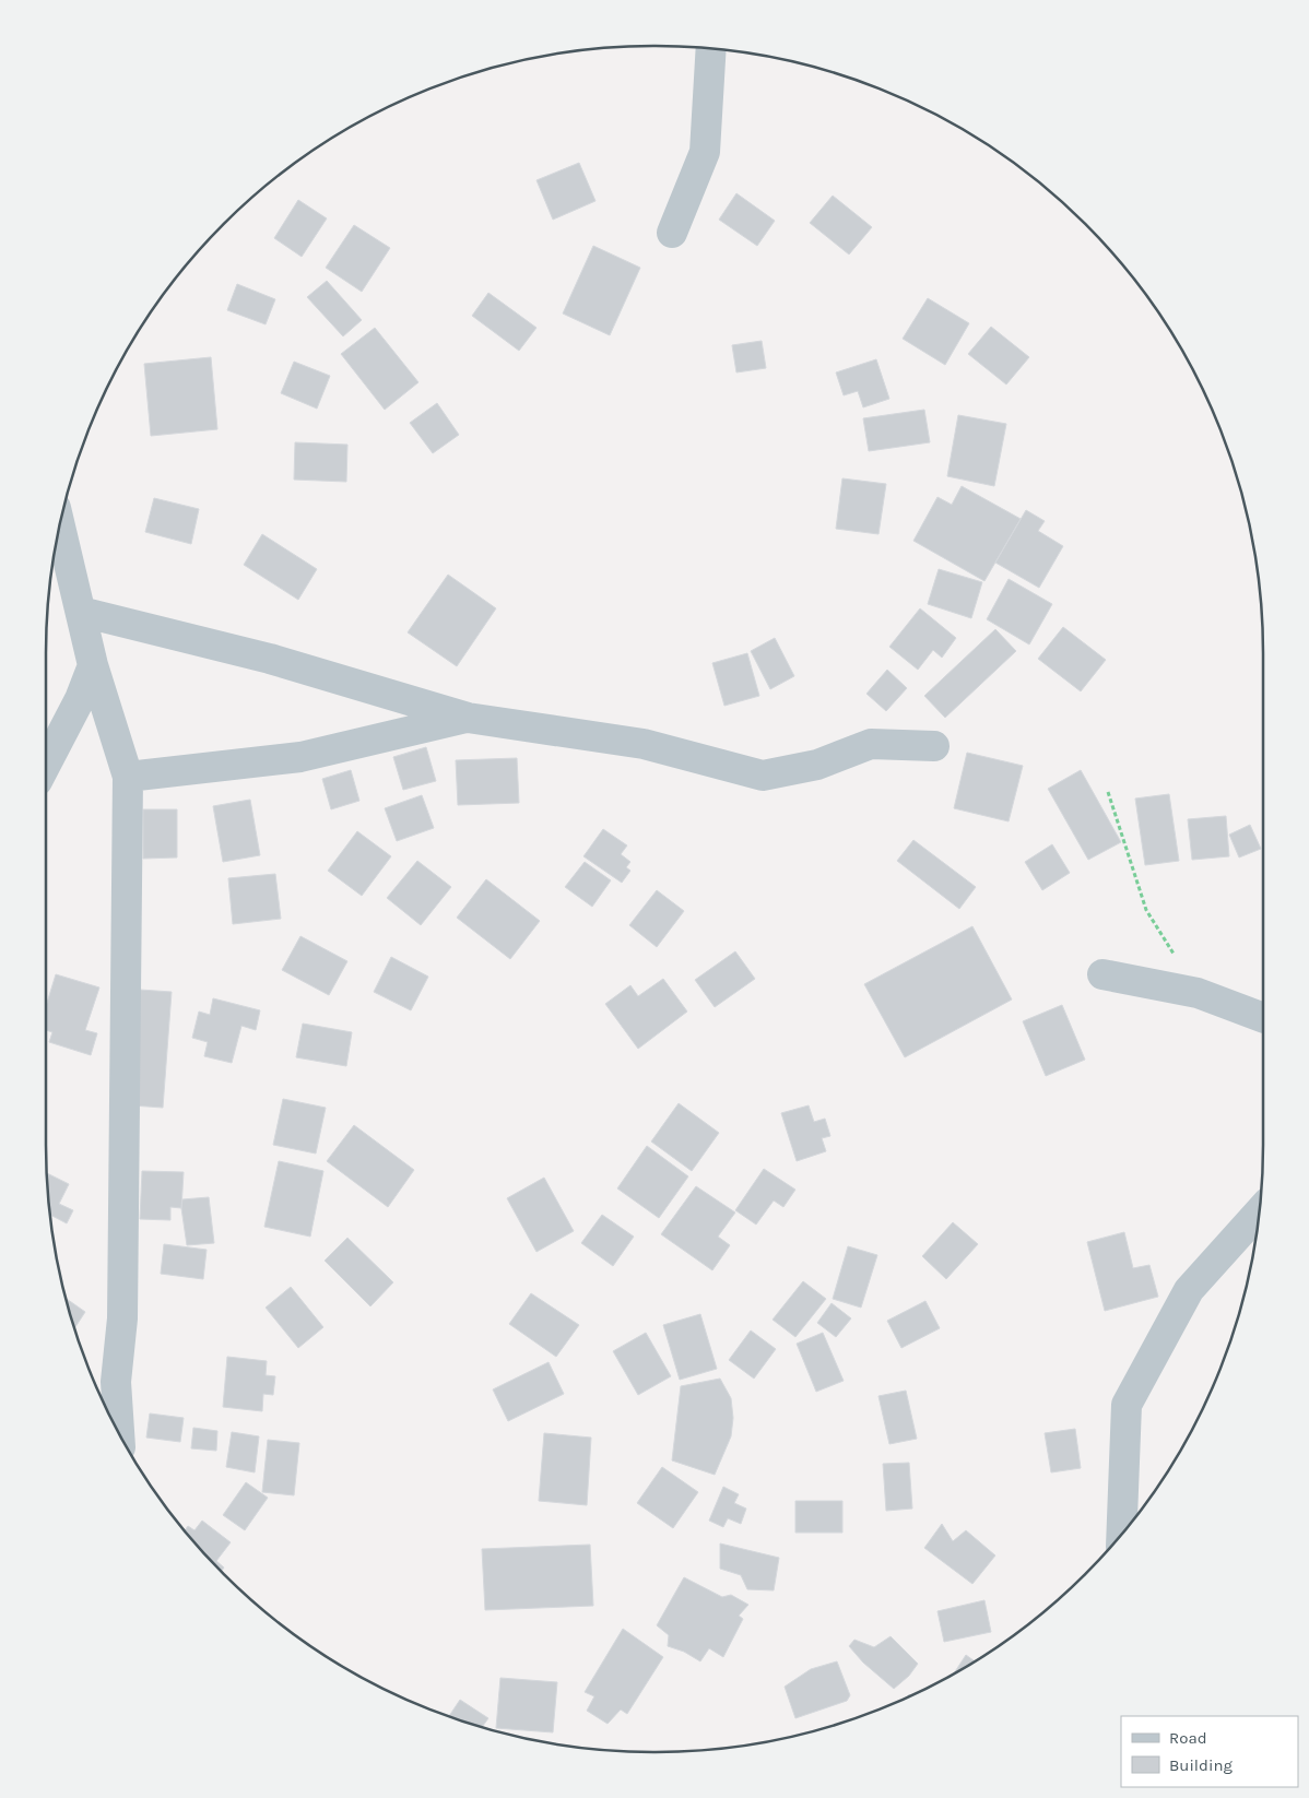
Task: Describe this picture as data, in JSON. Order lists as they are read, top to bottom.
{
  "legend": ["Road", "Building"]
}
